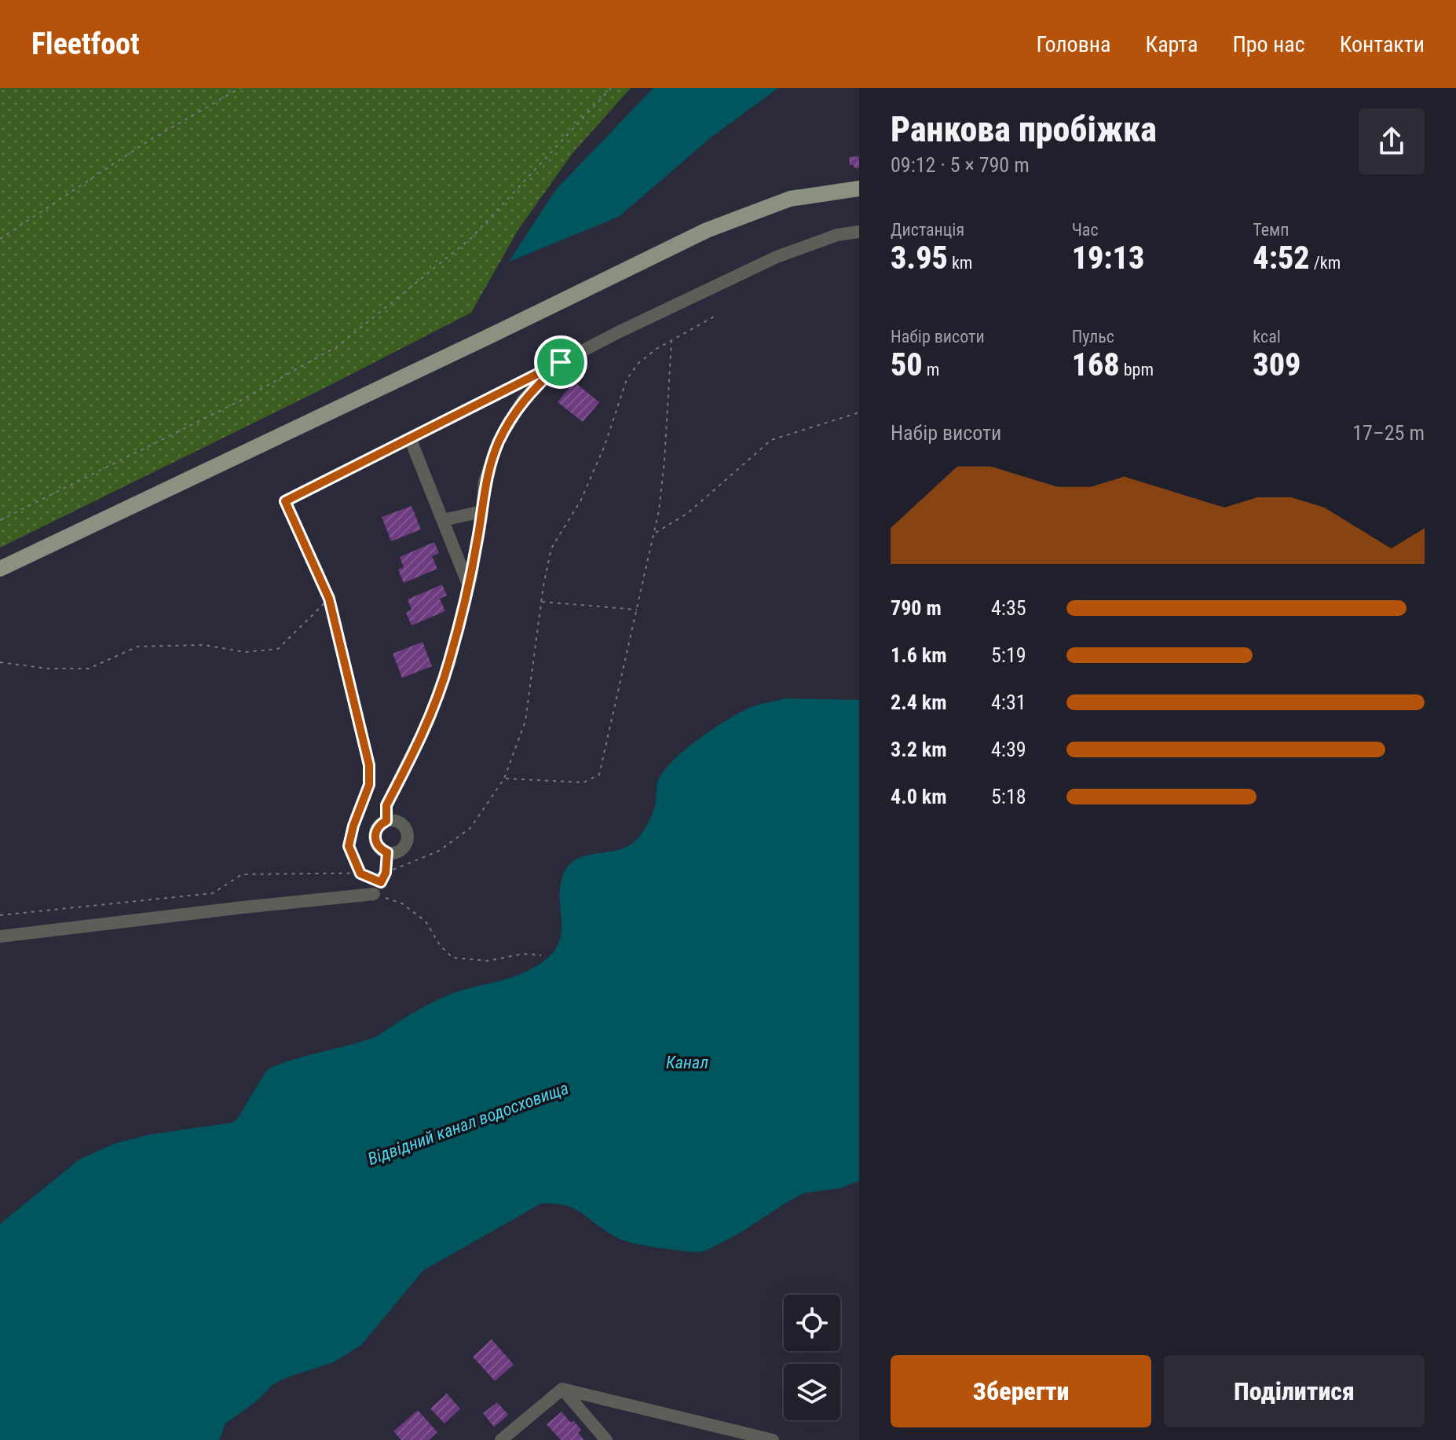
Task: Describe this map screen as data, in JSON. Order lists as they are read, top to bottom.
{
  "water": ["Канал", "Відвідний канал водосховища"],
  "page": {
    "header": "Fleetfoot",
    "nav": [
      "Головна",
      "Карта",
      "Про нас",
      "Контакти"
    ],
    "heading": ["Ранкова пробіжка", "09:12 · 5 × 790 m"],
    "stats": [
      ["Дистанція", "3.95 km"],
      ["Час", "19:13"],
      ["Темп", "4:52 /km"],
      ["Набір висоти", "50 m"],
      ["Пульс", "168 bpm"],
      ["kcal", "309"]
    ],
    "chart": ["Набір висоти", "17–25 m"],
    "list": [
      {
        "name": "790 m",
        "note": "4:35"
      },
      {
        "name": "1.6 km",
        "note": "5:19"
      },
      {
        "name": "2.4 km",
        "note": "4:31"
      },
      {
        "name": "3.2 km",
        "note": "4:39"
      },
      {
        "name": "4.0 km",
        "note": "5:18"
      }
    ],
    "buttons": ["Зберегти", "Поділитися"]
  }
}
